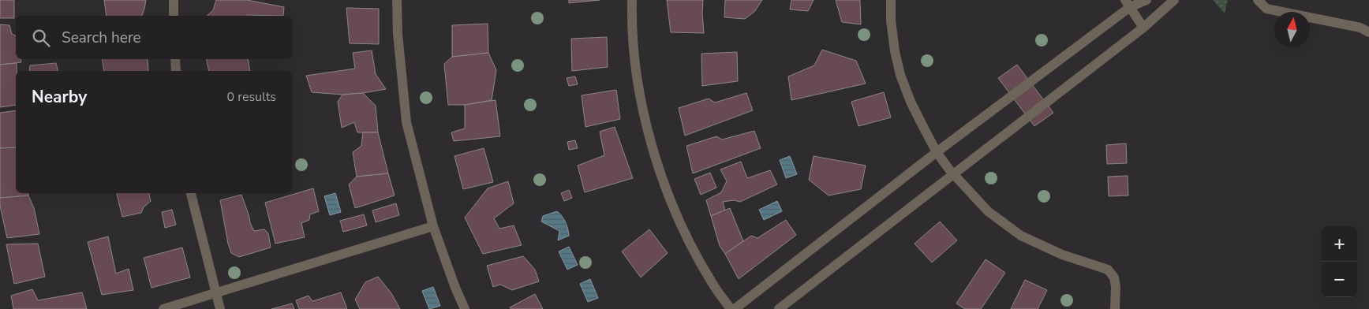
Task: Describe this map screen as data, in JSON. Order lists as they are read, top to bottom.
{
  "north": "top",
  "page": {
    "search": "Search here",
    "heading": ["Nearby", "0 results"],
    "map_buttons": ["+", "−"]
  }
}
